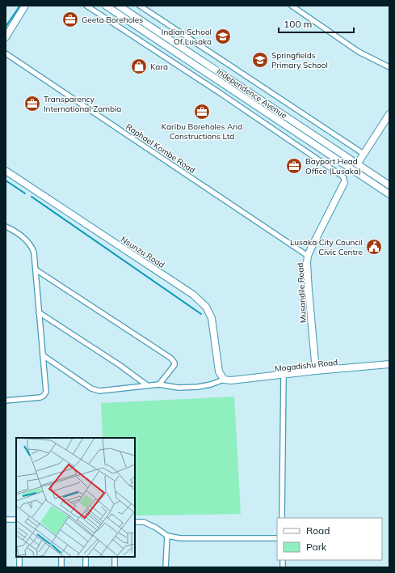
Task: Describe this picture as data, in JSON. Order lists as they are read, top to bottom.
{
  "streets": {
    "street": [
      "Independence Avenue",
      "Raphael Kombe Road",
      "Nsunzu Road",
      "Musandile Road",
      "Mogadishu Road"
    ]
  },
  "crossings": [
    ["Raphael Kombe Road", "Musandile Road"],
    ["Nsunzu Road", "Mogadishu Road"],
    ["Musandile Road", "Mogadishu Road"]
  ],
  "places": {
    "office": [
      "Geeta Boreholes",
      "Transparency International Zambia",
      "Karibu Boreholes And Constructions Ltd",
      "Bayport Head Office (Lusaka)"
    ],
    "school or university": ["Indian School Of Lusaka", "Springfields Primary School"],
    "shop": ["Kara"],
    "public building": ["Lusaka City Council Civic Centre"]
  },
  "legend": ["Road", "Park"],
  "scale_bar": "100 m"
}
